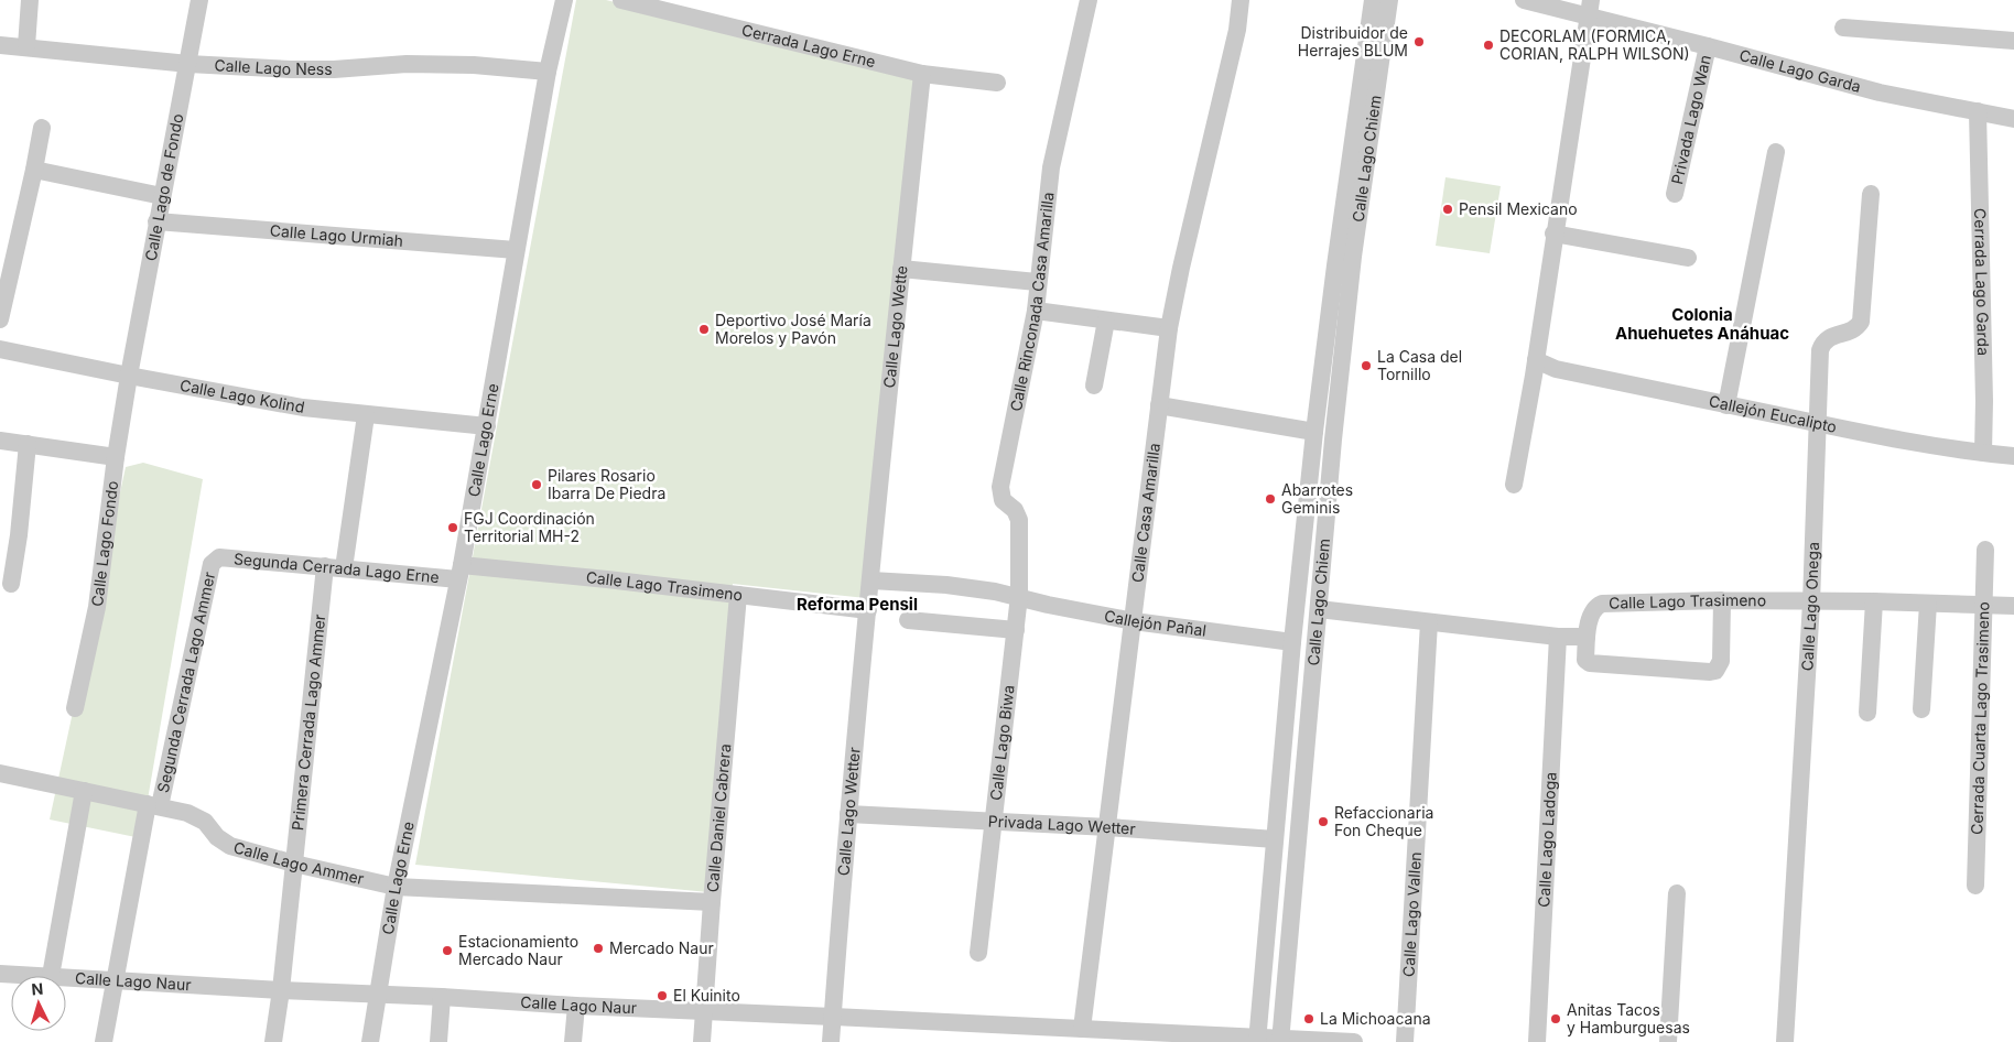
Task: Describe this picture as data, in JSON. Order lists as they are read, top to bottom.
{
  "streets": {
    "street": [
      "Cerrada Lago Erne",
      "Calle Lago Ness",
      "Calle Lago Garda",
      "Privada Lago Wan",
      "Calle Lago Chiem",
      "Calle Lago de Fondo",
      "Calle Lago Urmiah",
      "Cerrada Lago Garda",
      "Calle Rinconada Casa Amarilla",
      "Calle Lago Wette",
      "Calle Lago Kolind",
      "Callejón Eucalipto",
      "Calle Lago Erne",
      "Calle Casa Amarilla",
      "Calle Lago Fondo",
      "Segunda Cerrada Lago Erne",
      "Calle Lago Trasimeno",
      "Calle Lago Onega",
      "Callejón Pañal",
      "Segunda Cerrada Lago Ammer",
      "Cerrada Cuarta Lago Trasimeno",
      "Primera Cerrada Lago Ammer",
      "Calle Lago Biwa",
      "Calle Lago Wetter",
      "Calle Daniel Cabrera",
      "Privada Lago Wetter",
      "Calle Lago Ladoga",
      "Calle Lago Ammer",
      "Calle Lago Vallen",
      "Calle Lago Naur"
    ]
  },
  "crossings": [
    ["Cerrada Lago Erne", "Calle Lago Wette"],
    ["Calle Lago Ness", "Calle Lago de Fondo"],
    ["Calle Lago Ness", "Calle Lago Erne"],
    ["Calle Lago Garda", "Privada Lago Wan"],
    ["Calle Lago Garda", "Cerrada Lago Garda"],
    ["Calle Lago Chiem", "Callejón Pañal"],
    ["Calle Lago Chiem", "Privada Lago Wetter"],
    ["Calle Lago Chiem", "Calle Lago Naur"],
    ["Calle Lago de Fondo", "Calle Lago Urmiah"],
    ["Calle Lago de Fondo", "Calle Lago Kolind"],
    ["Calle Lago de Fondo", "Calle Lago Fondo"],
    ["Calle Lago Urmiah", "Calle Lago Erne"],
    ["Cerrada Lago Garda", "Callejón Eucalipto"],
    ["Calle Rinconada Casa Amarilla", "Callejón Pañal"],
    ["Calle Rinconada Casa Amarilla", "Calle Lago Biwa"],
    ["Calle Lago Wette", "Calle Lago Wetter"],
    ["Calle Lago Kolind", "Calle Lago Erne"],
    ["Calle Lago Kolind", "Calle Lago Fondo"],
    ["Calle Lago Kolind", "Primera Cerrada Lago Ammer"],
    ["Callejón Eucalipto", "Calle Lago Onega"],
    ["Calle Lago Erne", "Segunda Cerrada Lago Erne"],
    ["Calle Lago Erne", "Calle Lago Trasimeno"],
    ["Calle Lago Erne", "Calle Lago Ammer"],
    ["Calle Lago Erne", "Calle Lago Naur"],
    ["Calle Casa Amarilla", "Callejón Pañal"],
    ["Calle Casa Amarilla", "Privada Lago Wetter"],
    ["Calle Casa Amarilla", "Calle Lago Naur"],
    ["Segunda Cerrada Lago Erne", "Calle Lago Trasimeno"],
    ["Segunda Cerrada Lago Erne", "Segunda Cerrada Lago Ammer"],
    ["Segunda Cerrada Lago Erne", "Primera Cerrada Lago Ammer"],
    ["Calle Lago Trasimeno", "Calle Lago Onega"],
    ["Calle Lago Trasimeno", "Cerrada Cuarta Lago Trasimeno"],
    ["Calle Lago Trasimeno", "Calle Lago Wetter"],
    ["Calle Lago Trasimeno", "Calle Daniel Cabrera"],
    ["Callejón Pañal", "Calle Lago Biwa"],
    ["Segunda Cerrada Lago Ammer", "Calle Lago Ammer"],
    ["Segunda Cerrada Lago Ammer", "Calle Lago Naur"],
    ["Primera Cerrada Lago Ammer", "Calle Lago Ammer"],
    ["Primera Cerrada Lago Ammer", "Calle Lago Naur"],
    ["Calle Lago Biwa", "Privada Lago Wetter"],
    ["Calle Lago Wetter", "Privada Lago Wetter"],
    ["Calle Lago Wetter", "Calle Lago Naur"],
    ["Calle Daniel Cabrera", "Calle Lago Ammer"],
    ["Calle Daniel Cabrera", "Calle Lago Naur"]
  ],
  "districts": ["Colonia Ahuehuetes Anáhuac", "Reforma Pensil"],
  "places": [
    "Distribuidor de Herrajes BLUM",
    "DECORLAM (FORMICA, CORIAN, RALPH WILSON)",
    "Pensil Mexicano",
    "Deportivo José María Morelos y Pavón",
    "La Casa del Tornillo",
    "Pilares Rosario Ibarra De Piedra",
    "Abarrotes Geminis",
    "FGJ Coordinación Territorial MH-2",
    "Refaccionaria Fon Cheque",
    "Mercado Naur",
    "Estacionamiento Mercado Naur",
    "El Kuinito",
    "La Michoacana",
    "Anitas Tacos y Hamburguesas"
  ],
  "north": "top"
}
